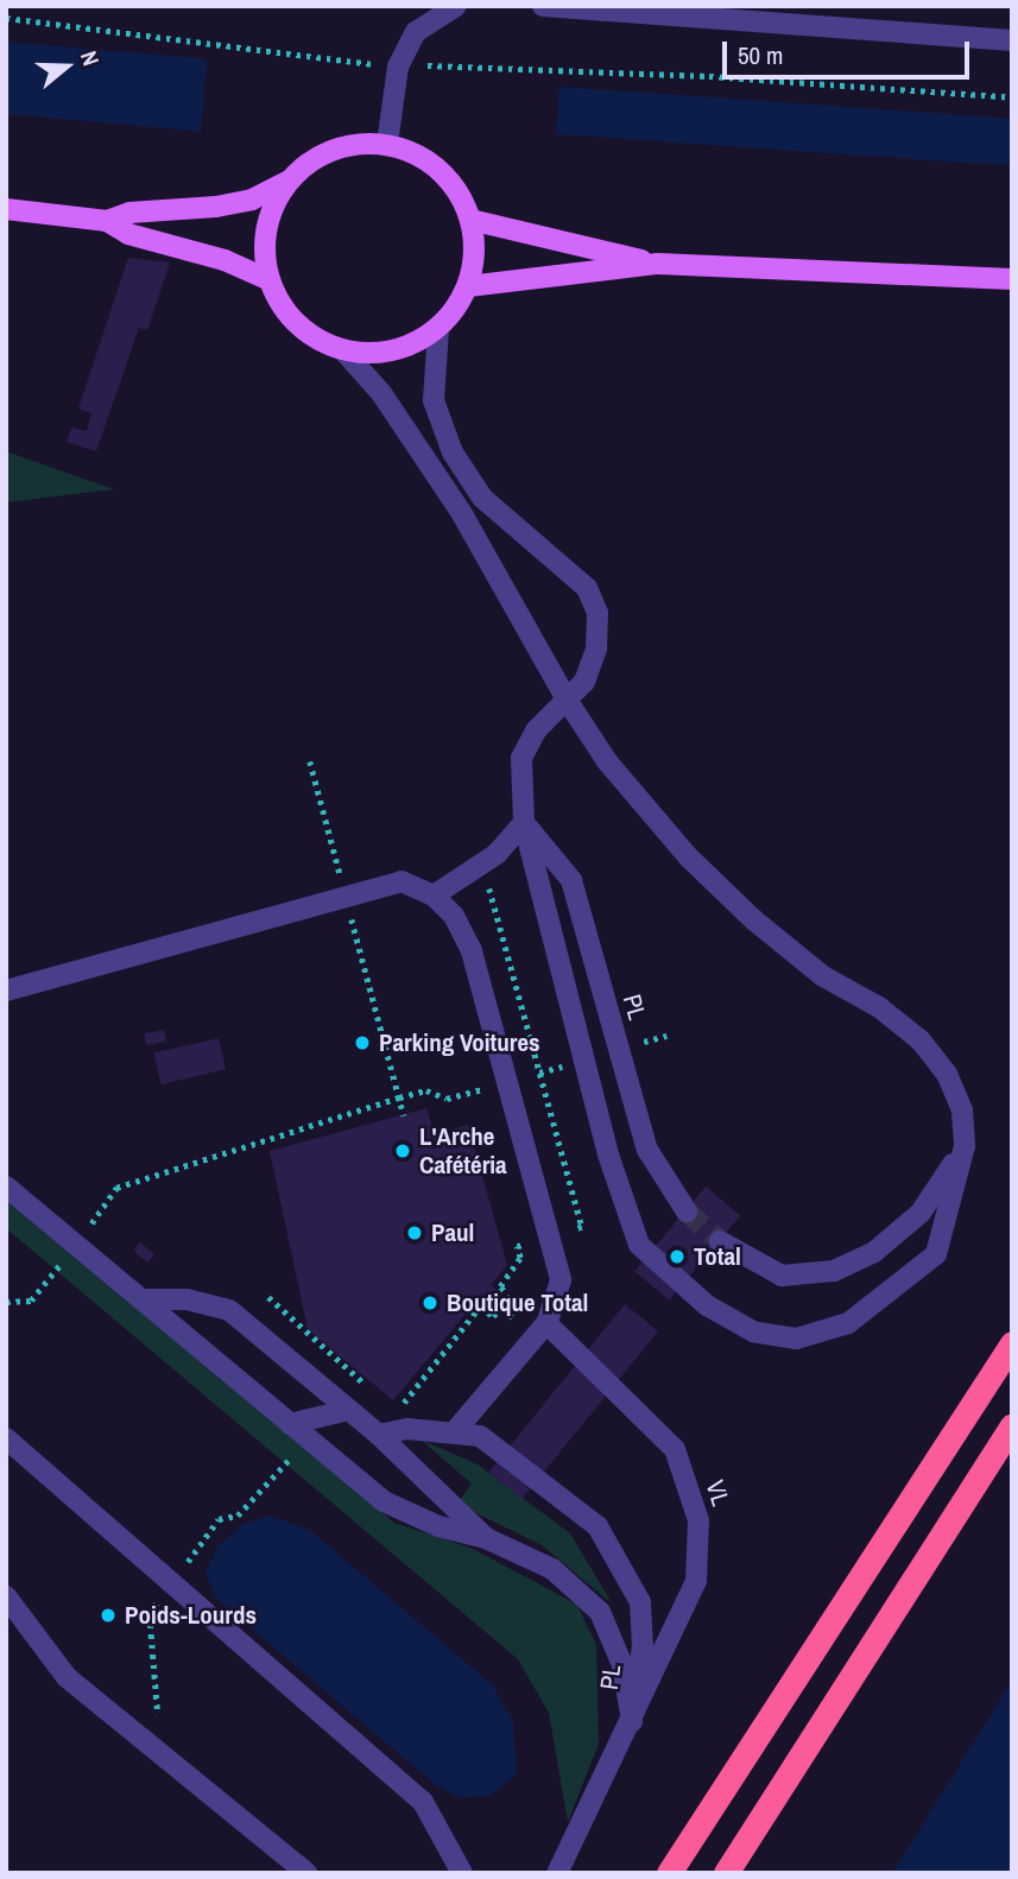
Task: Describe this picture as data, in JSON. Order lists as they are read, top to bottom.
{
  "streets": {
    "street": ["PL", "VL"]
  },
  "crossings": [
    ["PL", "VL"]
  ],
  "places": [
    "Parking Voitures",
    "L'Arche Cafétéria",
    "Paul",
    "Total",
    "Boutique Total",
    "Poids-Lourds"
  ],
  "scale_bar": "50 m",
  "north": "right"
}
